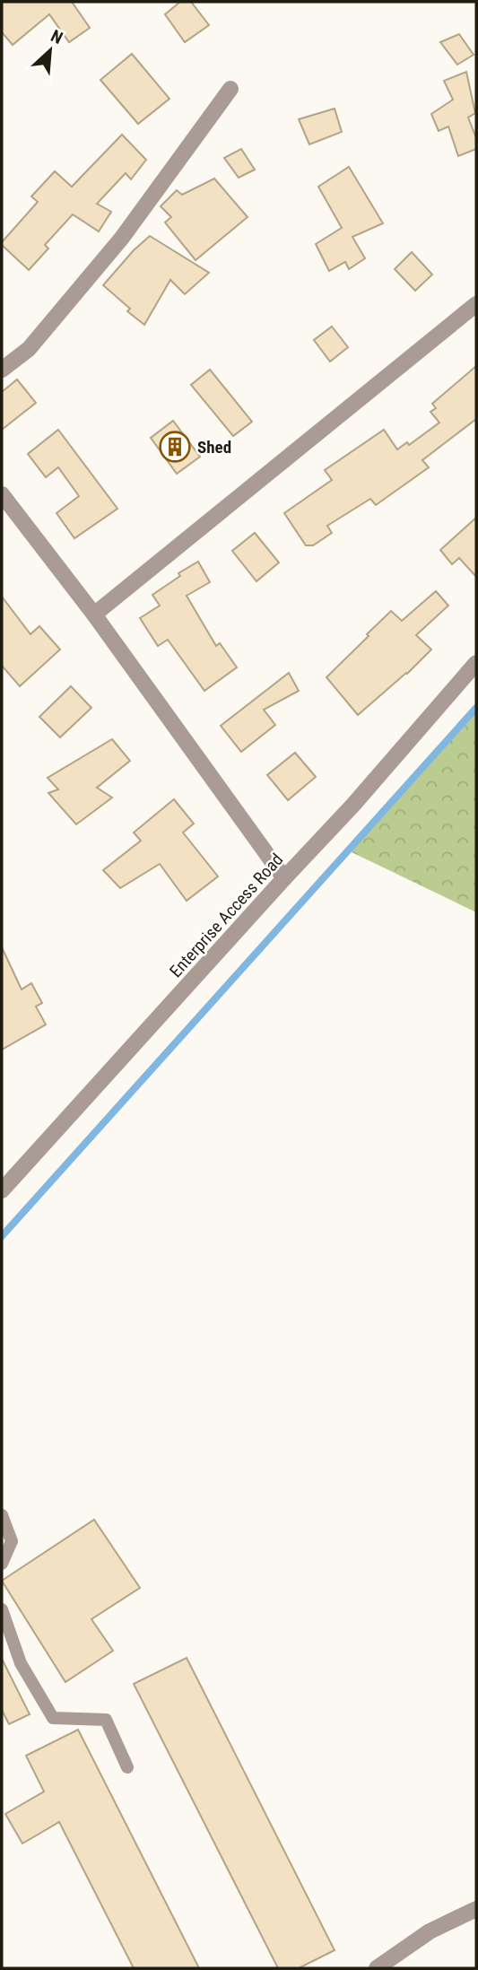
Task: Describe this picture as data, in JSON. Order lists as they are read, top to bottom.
{
  "streets": {
    "street": ["Enterprise Access Road"]
  },
  "places": {
    "building": ["Shed"]
  },
  "north": "top right"
}
